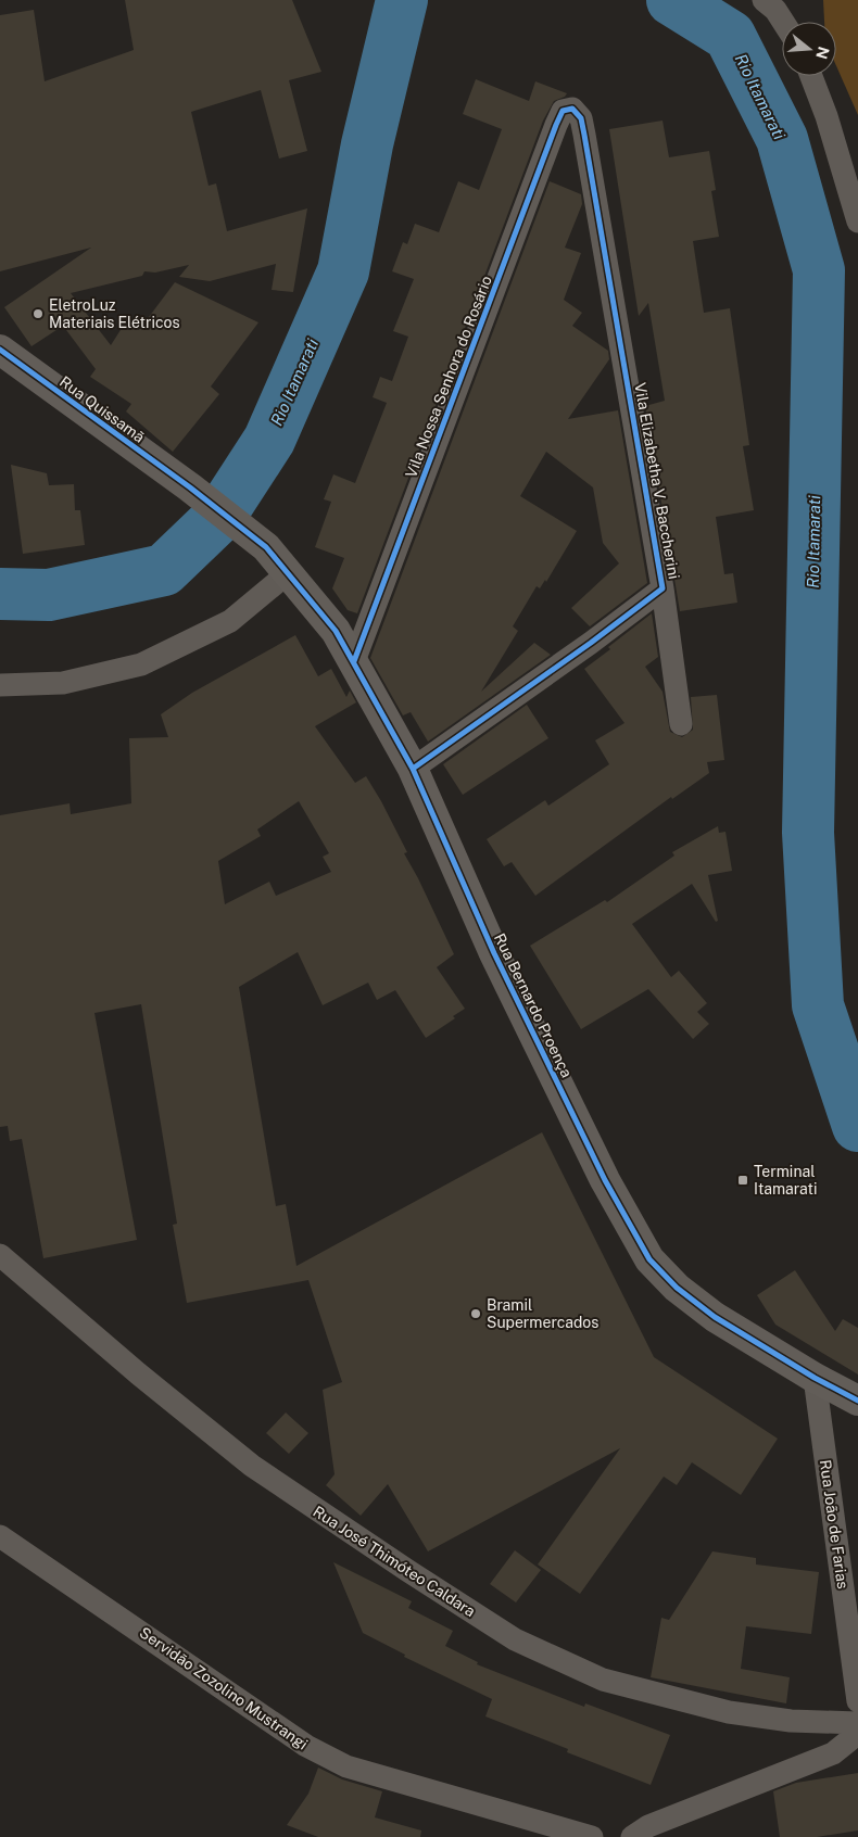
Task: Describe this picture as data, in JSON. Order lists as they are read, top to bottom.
{
  "streets": {
    "street": [
      "Vila Nossa Senhora do Rosário",
      "Rua Quissamã",
      "Vila Elizabetha V. Baccherini",
      "Rua Bernardo Proença",
      "Rua João de Farias",
      "Rua José Thimóteo Caldara",
      "Servidão Zozolino Mustrangi"
    ]
  },
  "crossings": [
    ["Vila Nossa Senhora do Rosário", "Vila Elizabetha V. Baccherini"],
    ["Vila Nossa Senhora do Rosário", "Rua Bernardo Proença"],
    ["Rua Quissamã", "Rua Bernardo Proença"],
    ["Vila Elizabetha V. Baccherini", "Rua Bernardo Proença"],
    ["Rua Bernardo Proença", "Rua João de Farias"]
  ],
  "water": ["Rio Itamarati"],
  "places": {
    "other": ["EletroLuz Materiais Elétricos", "Bramil Supermercados"],
    "transit": ["Terminal Itamarati"]
  },
  "north": "right"
}
